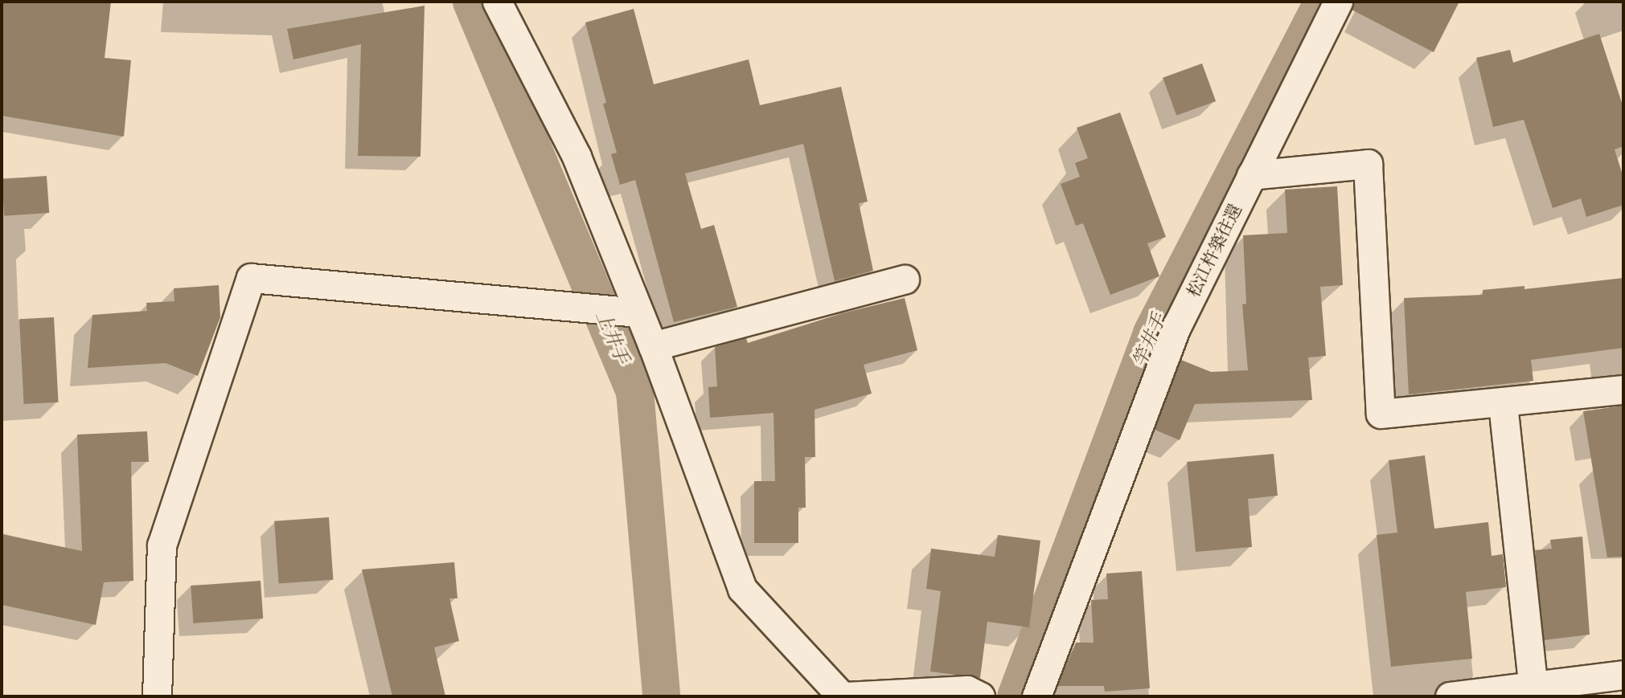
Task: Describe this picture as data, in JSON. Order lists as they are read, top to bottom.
{
  "streets": {
    "street": ["松江杵築往還"]
  },
  "water": ["上井手", "竿井手"]
}
